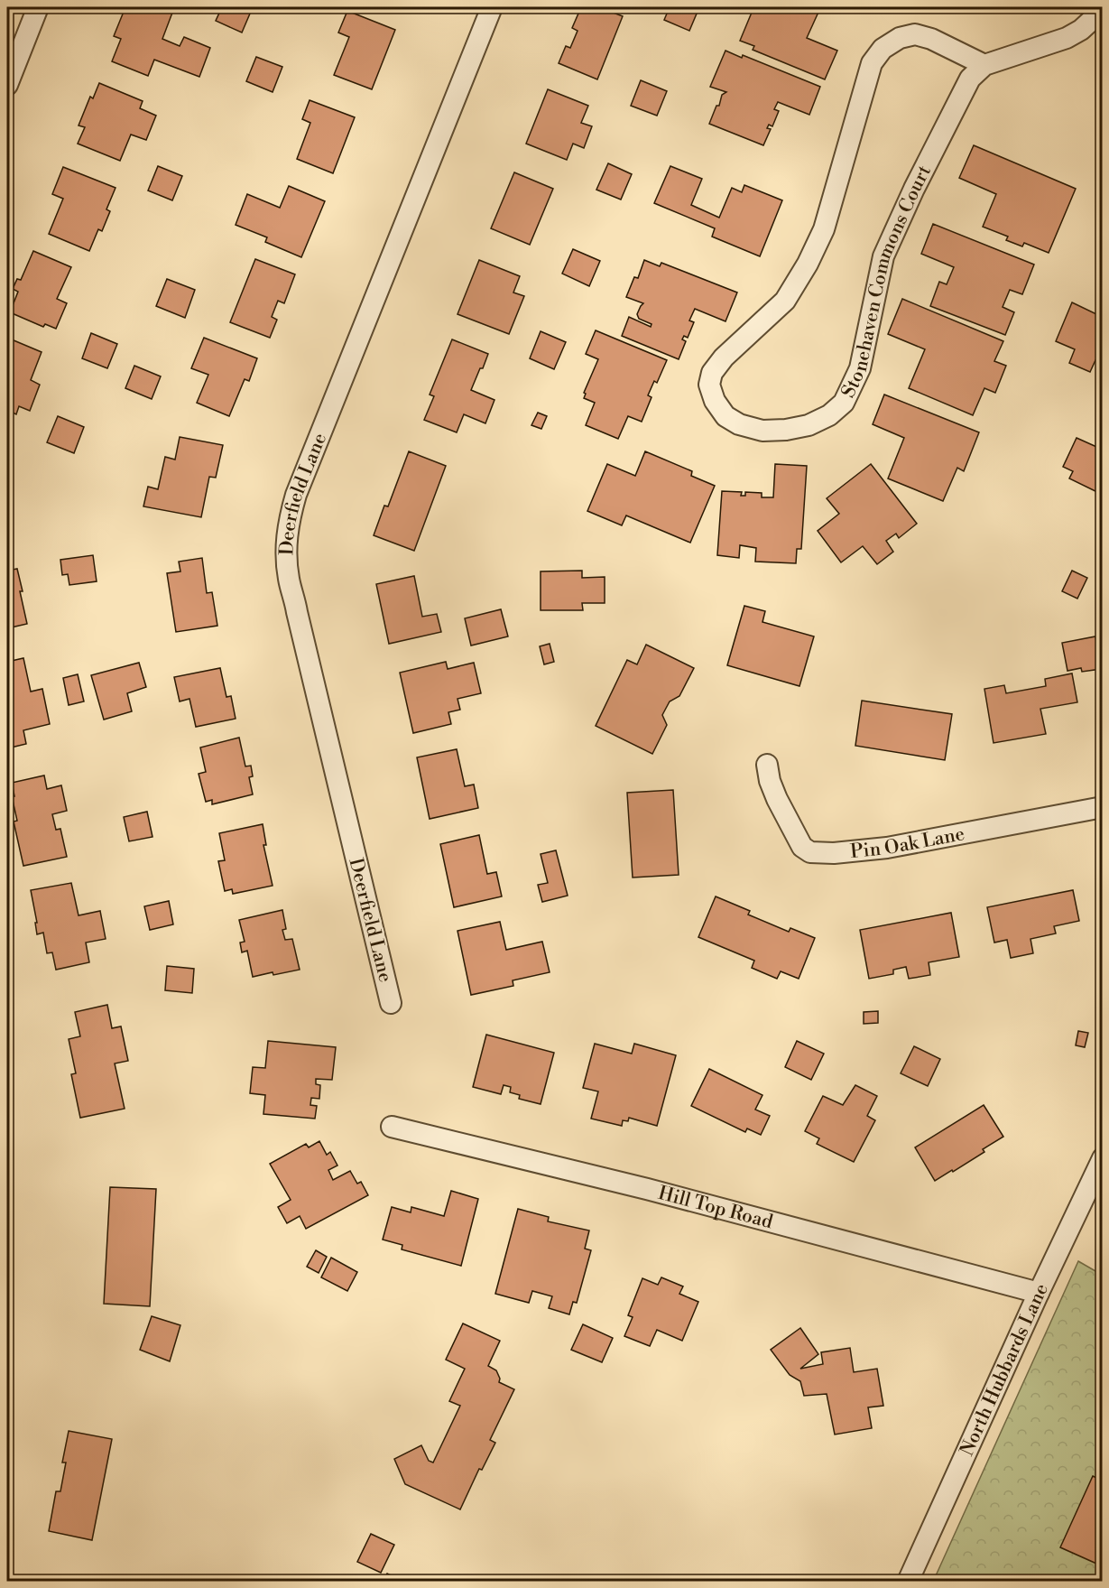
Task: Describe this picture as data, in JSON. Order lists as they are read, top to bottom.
{
  "streets": {
    "street": [
      "Stonehaven Commons Court",
      "Deerfield Lane",
      "Pin Oak Lane",
      "Hill Top Road",
      "North Hubbards Lane"
    ]
  },
  "crossings": [
    ["Hill Top Road", "North Hubbards Lane"]
  ]
}
